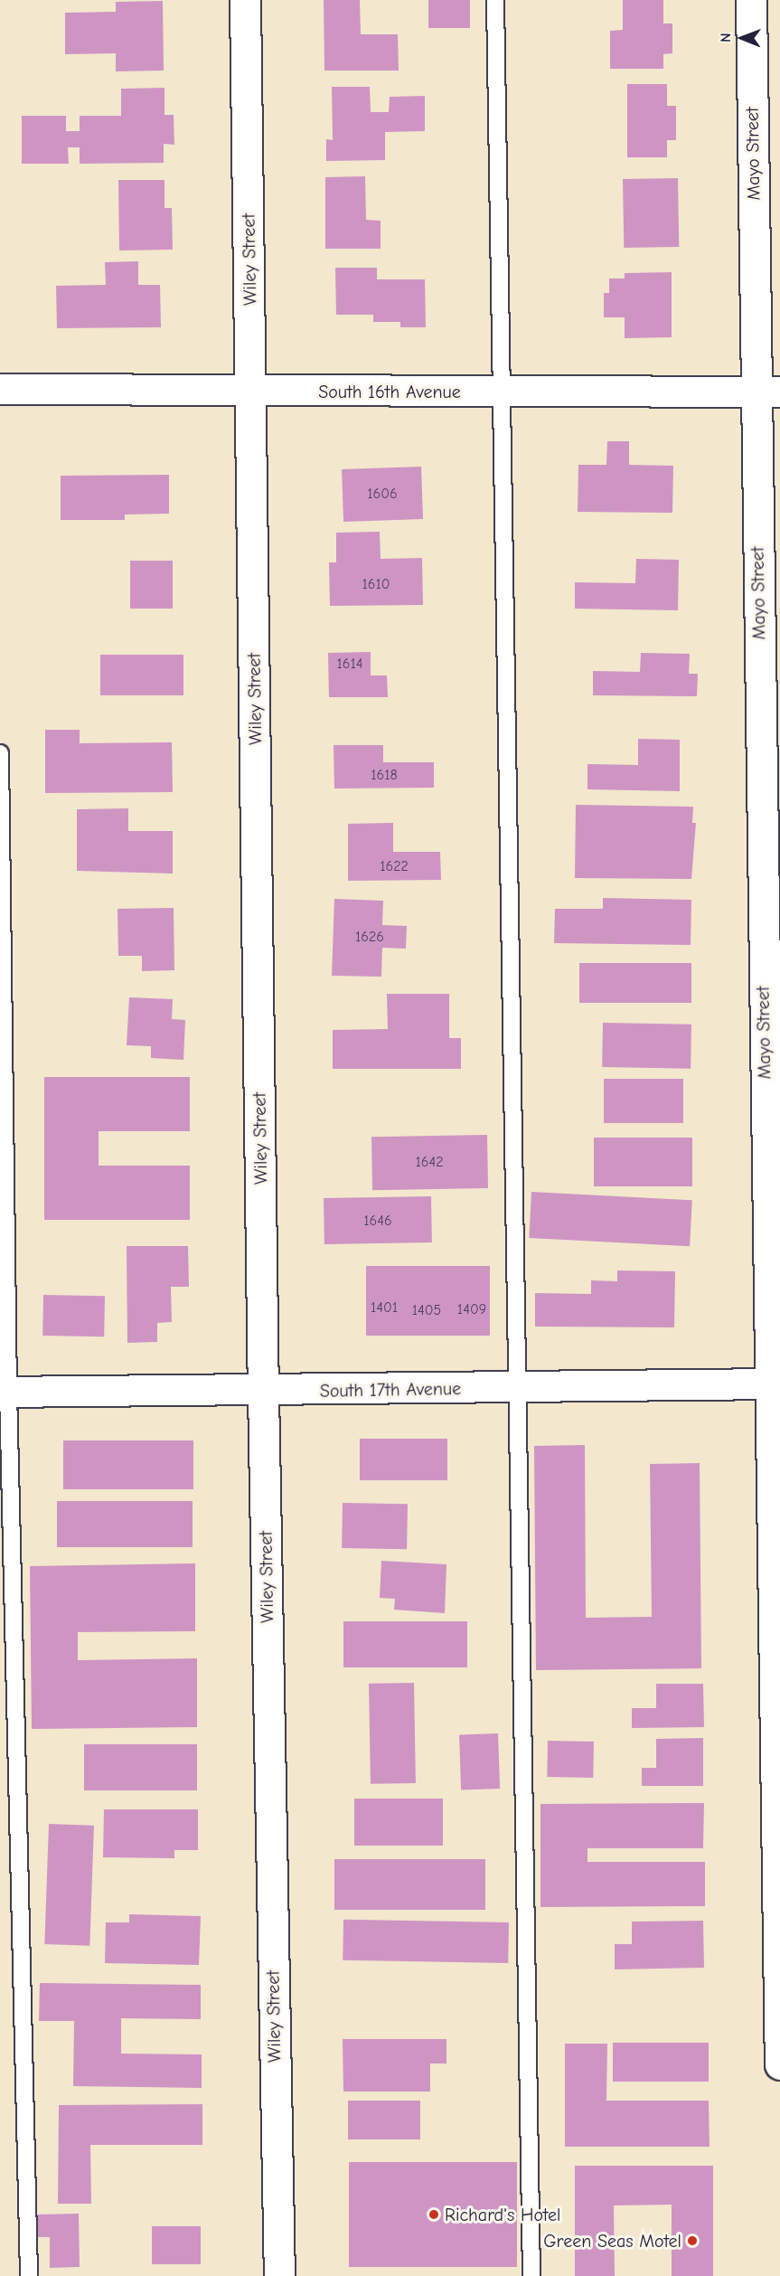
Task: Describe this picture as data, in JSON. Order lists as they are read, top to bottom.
{
  "streets": {
    "street": [
      "Mayo Street",
      "Wiley Street",
      "South 16th Avenue",
      "South 17th Avenue"
    ]
  },
  "crossings": [
    ["Mayo Street", "South 16th Avenue"],
    ["Mayo Street", "South 17th Avenue"],
    ["Wiley Street", "South 16th Avenue"],
    ["Wiley Street", "South 17th Avenue"]
  ],
  "places": ["Richard's Hotel", "Green Seas Motel"],
  "house_numbers": [
    "1606",
    "1610",
    "1614",
    "1618",
    "1622",
    "1626",
    "1642",
    "1646",
    "1401",
    "1409",
    "1405"
  ],
  "north": "left"
}
